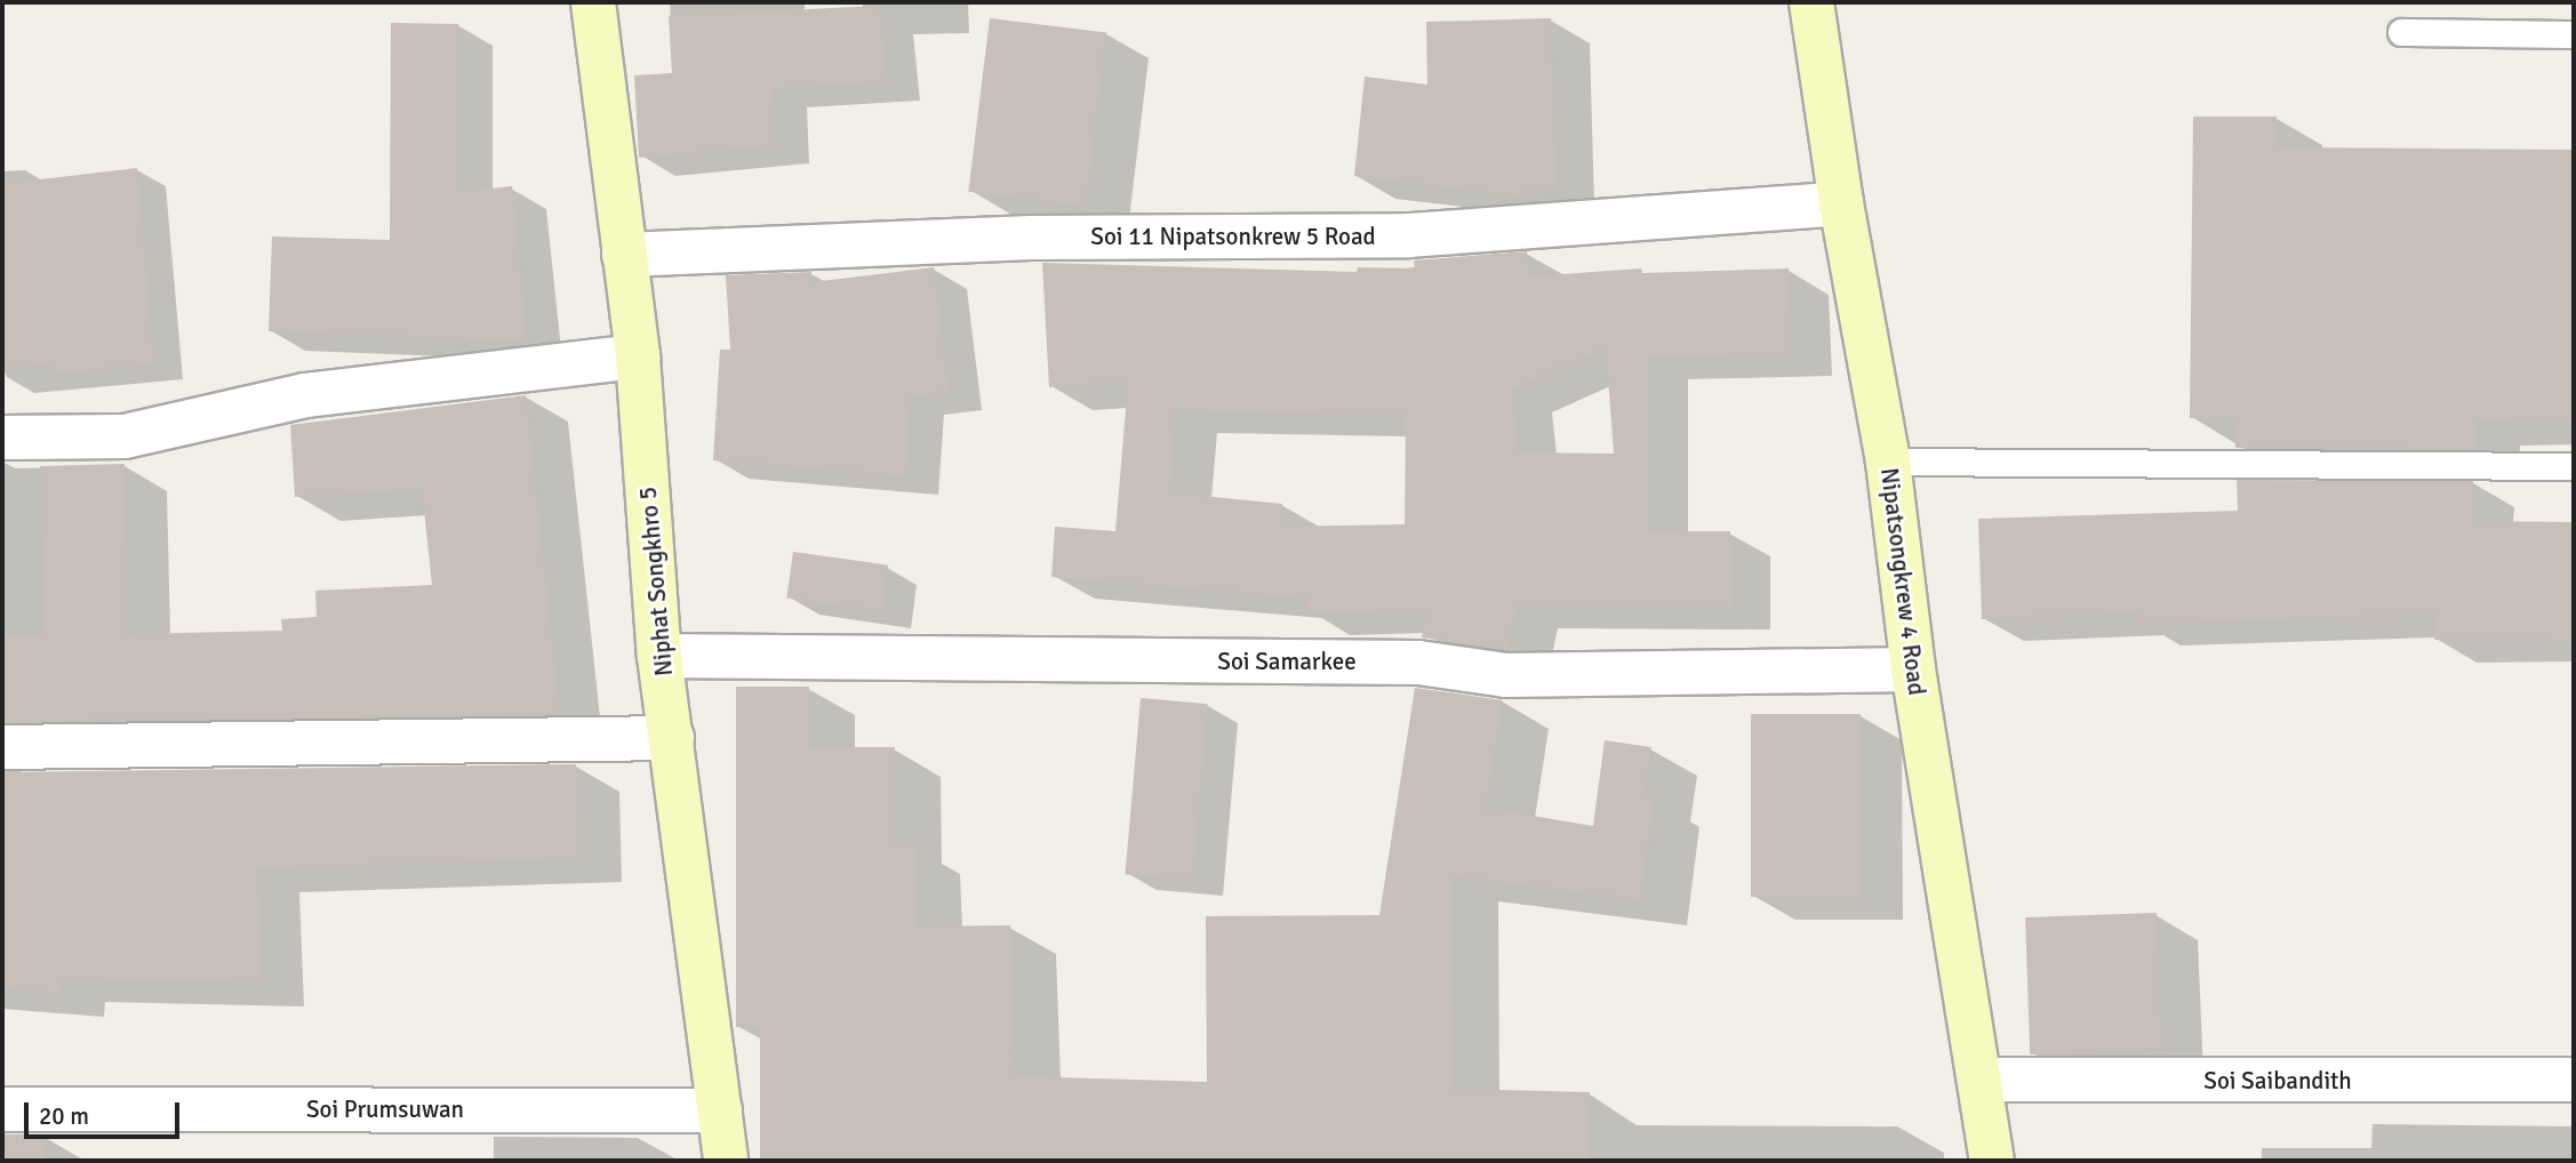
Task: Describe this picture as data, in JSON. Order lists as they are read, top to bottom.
{
  "streets": {
    "street": [
      "Soi 11 Nipatsonkrew 5 Road",
      "Niphat Songkhro 5",
      "Nipatsongkrew 4 Road",
      "Soi Samarkee",
      "Soi Saibandith",
      "Soi Prumsuwan"
    ]
  },
  "crossings": [
    ["Soi 11 Nipatsonkrew 5 Road", "Niphat Songkhro 5"],
    ["Soi 11 Nipatsonkrew 5 Road", "Nipatsongkrew 4 Road"],
    ["Niphat Songkhro 5", "Soi Samarkee"],
    ["Niphat Songkhro 5", "Soi Prumsuwan"],
    ["Nipatsongkrew 4 Road", "Soi Samarkee"],
    ["Nipatsongkrew 4 Road", "Soi Saibandith"]
  ],
  "scale_bar": "20 m"
}
